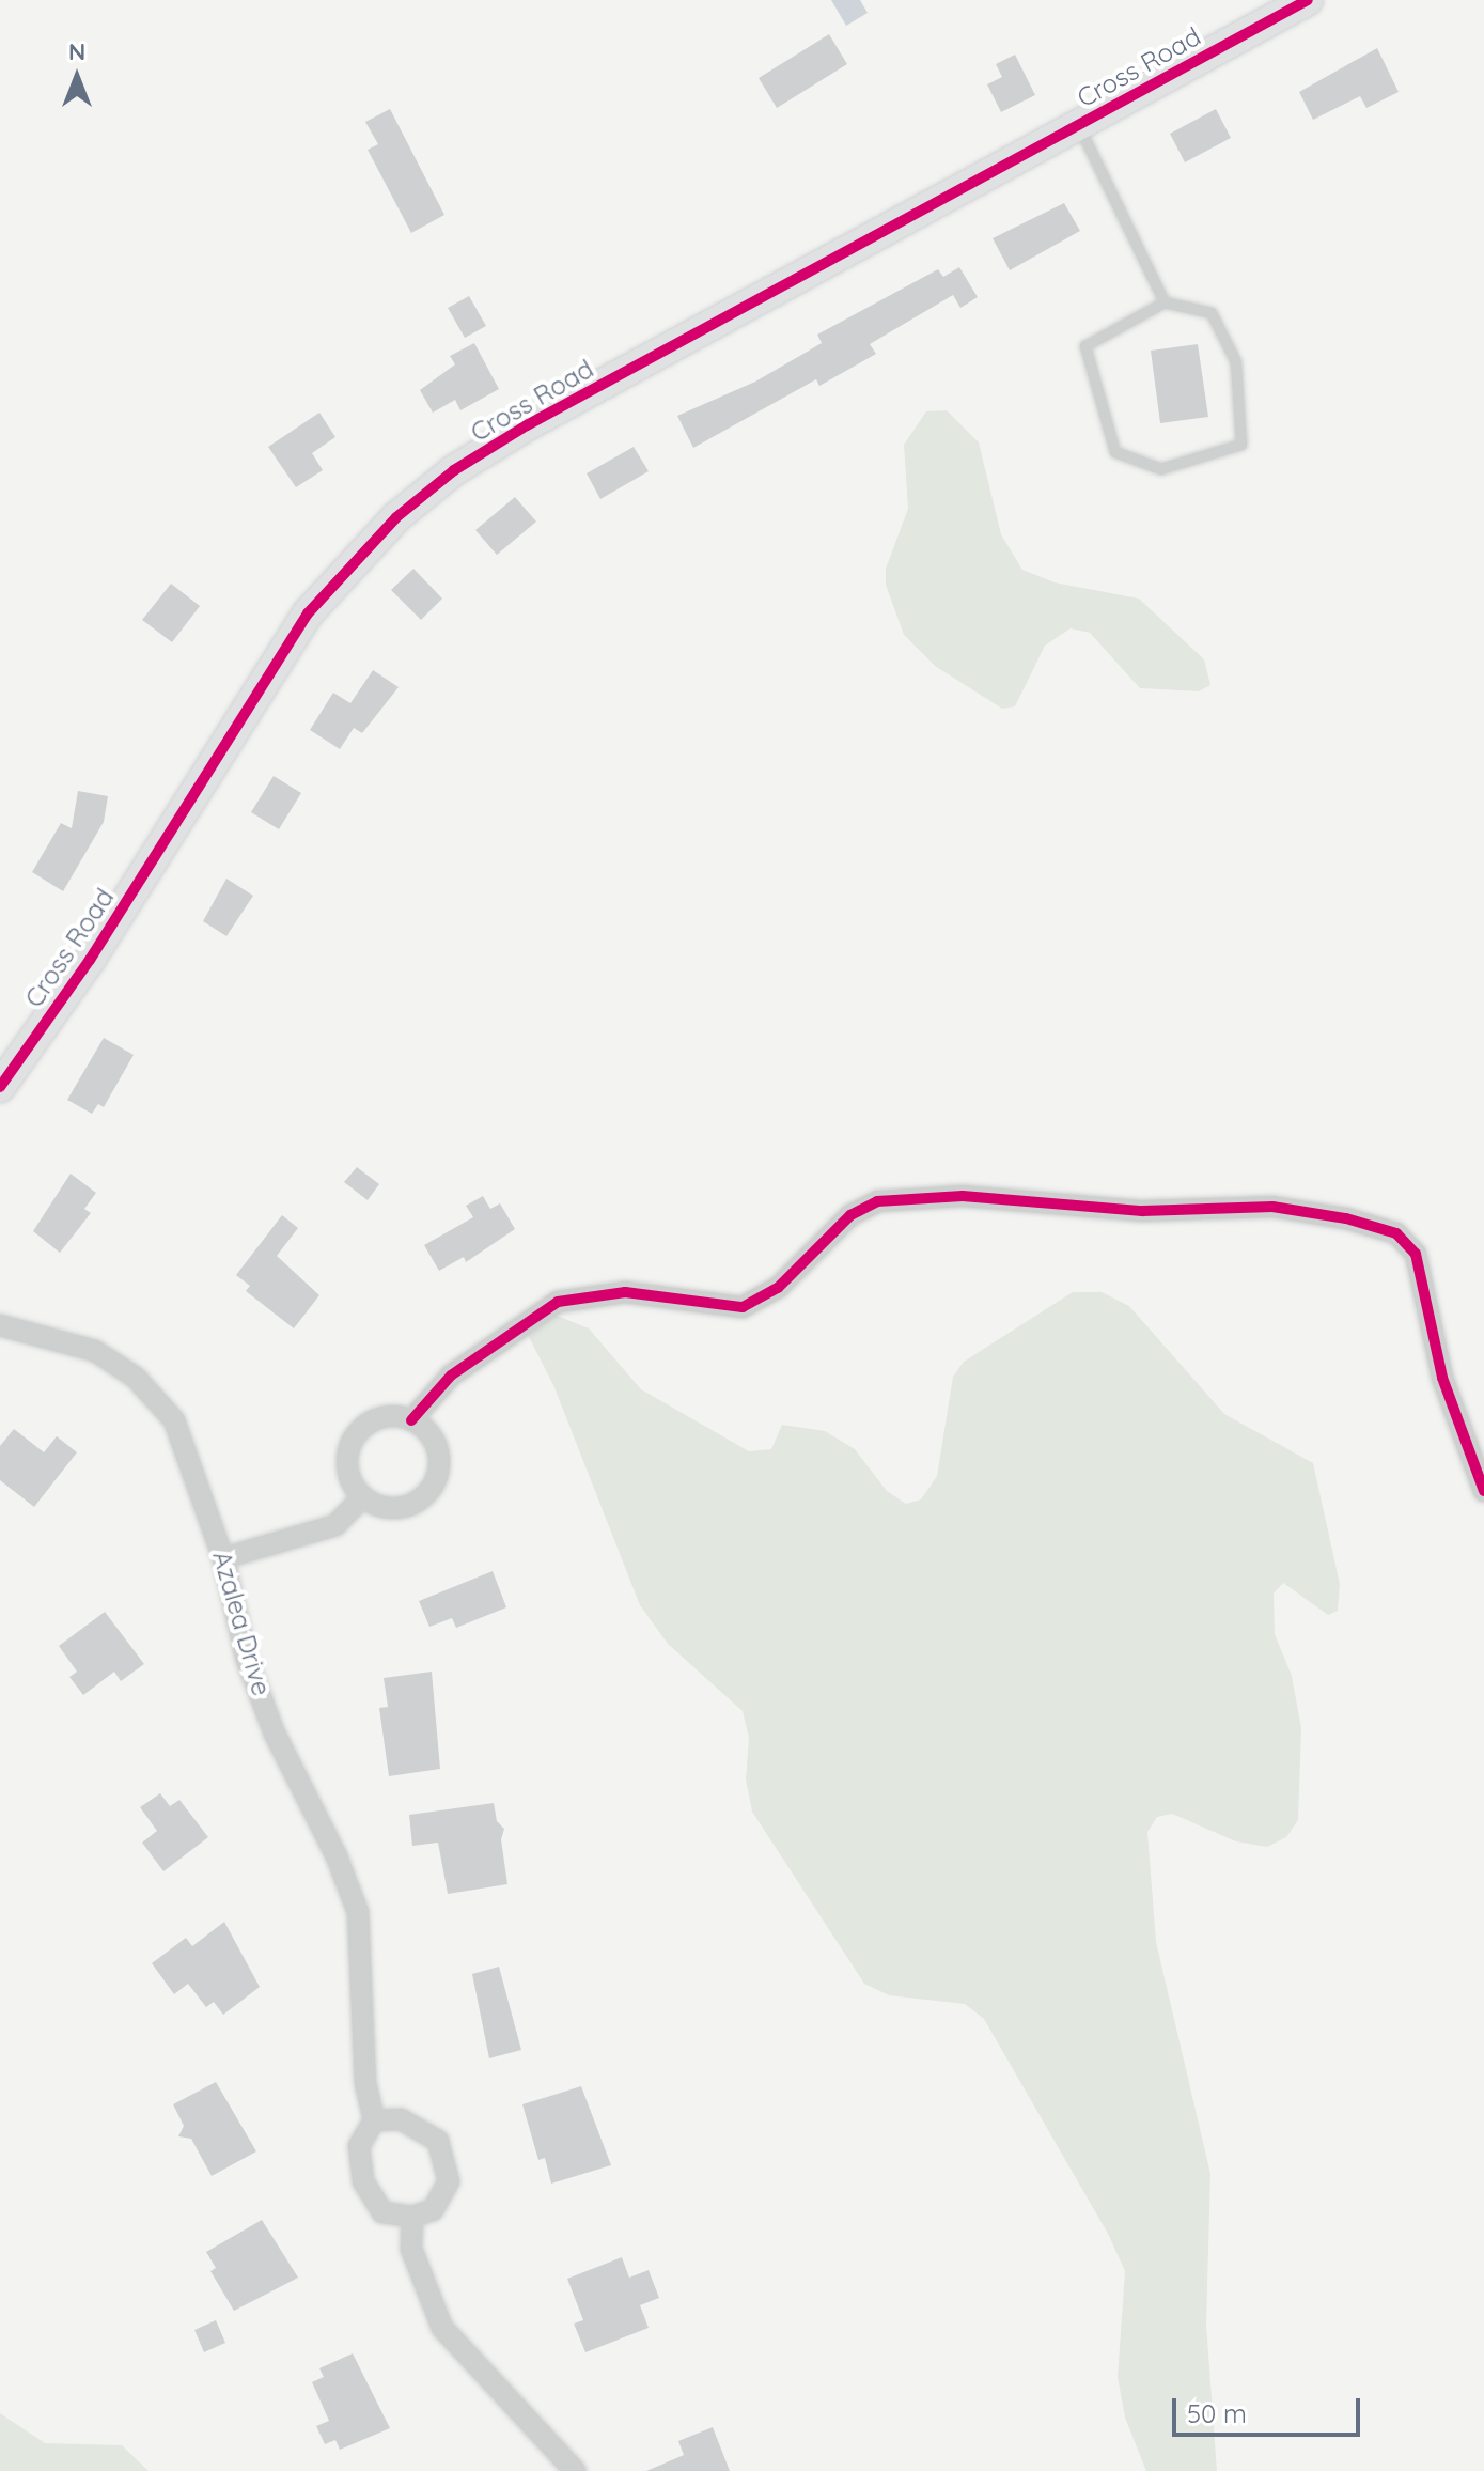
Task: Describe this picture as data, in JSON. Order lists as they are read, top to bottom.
{
  "streets": {
    "street": ["Cross Road", "Azalea Drive"]
  },
  "scale_bar": "50 m",
  "north": "top"
}
